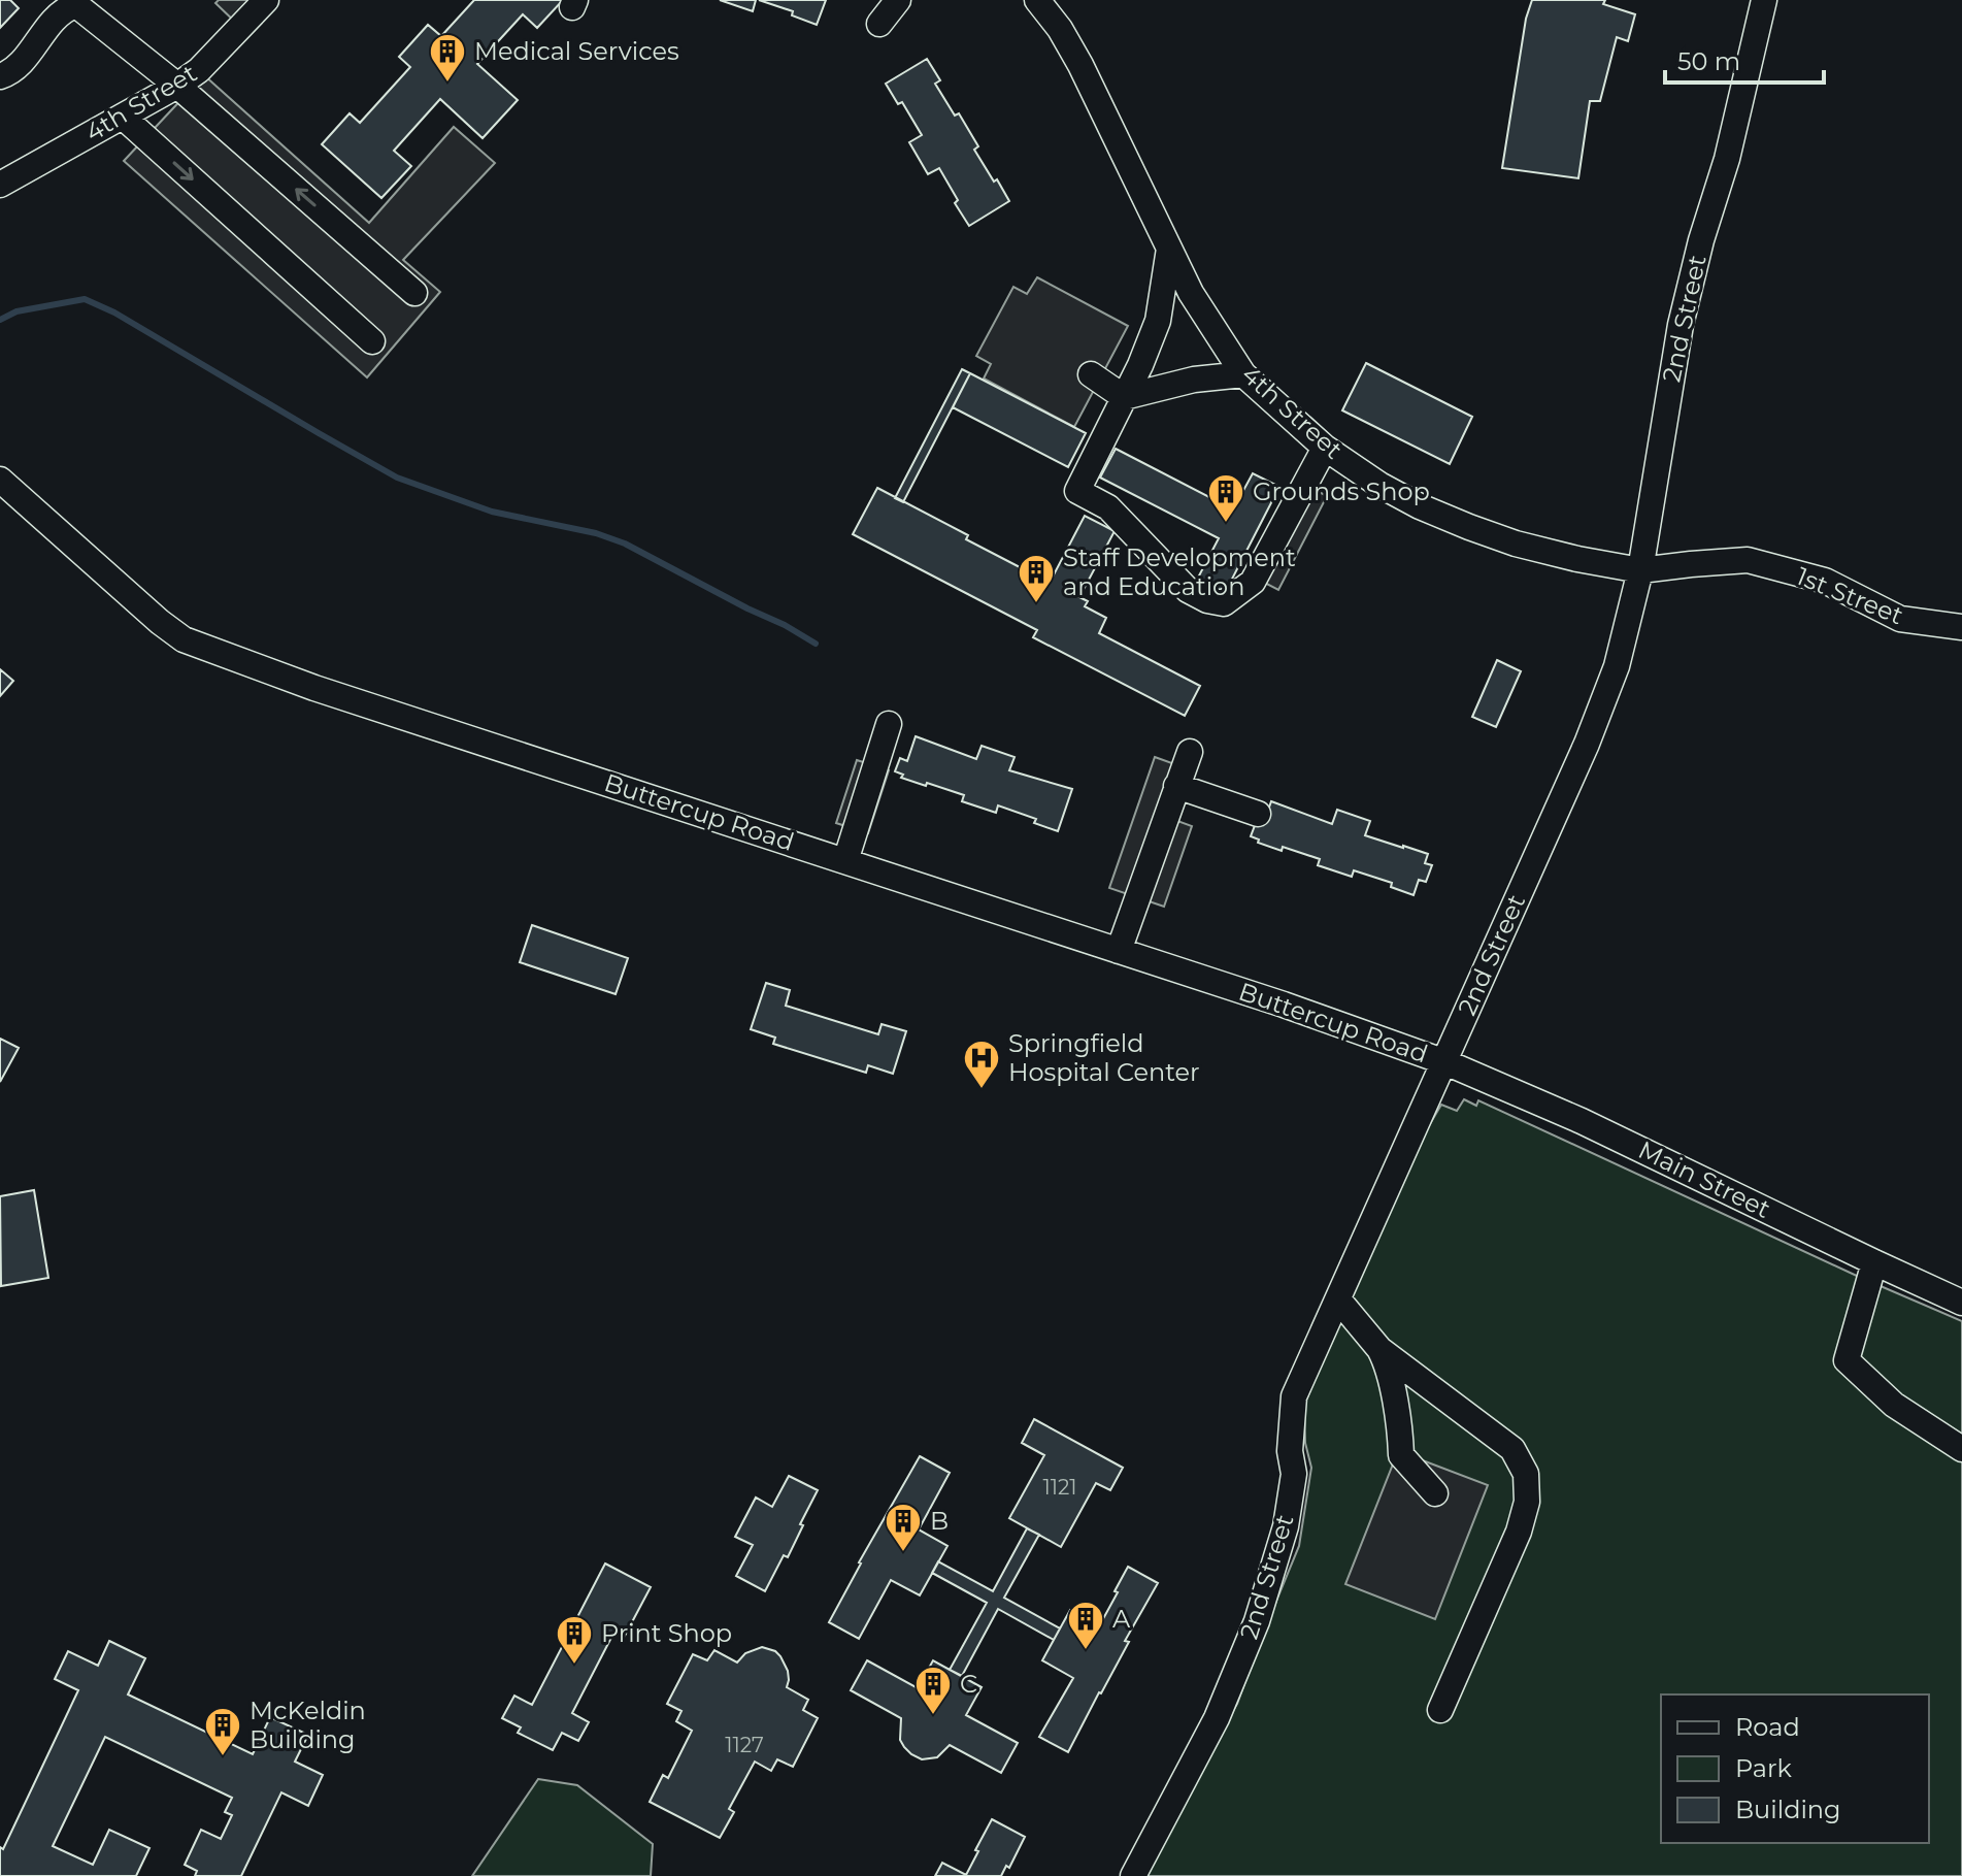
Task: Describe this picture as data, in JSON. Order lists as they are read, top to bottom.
{
  "streets": {
    "street": [
      "4th Street",
      "2nd Street",
      "1st Street",
      "Buttercup Road",
      "Main Street"
    ]
  },
  "crossings": [
    ["4th Street", "2nd Street"],
    ["4th Street", "1st Street"],
    ["2nd Street", "1st Street"],
    ["2nd Street", "Buttercup Road"],
    ["2nd Street", "Main Street"],
    ["Buttercup Road", "Main Street"]
  ],
  "places": {
    "building": [
      "Medical Services",
      "Grounds Shop",
      "Staff Development and Education",
      "B",
      "A",
      "Print Shop",
      "C",
      "McKeldin Building"
    ],
    "hospital": ["Springfield Hospital Center"]
  },
  "house_numbers": ["1121", "1127"],
  "legend": ["Road", "Park", "Building"],
  "scale_bar": "50 m"
}
